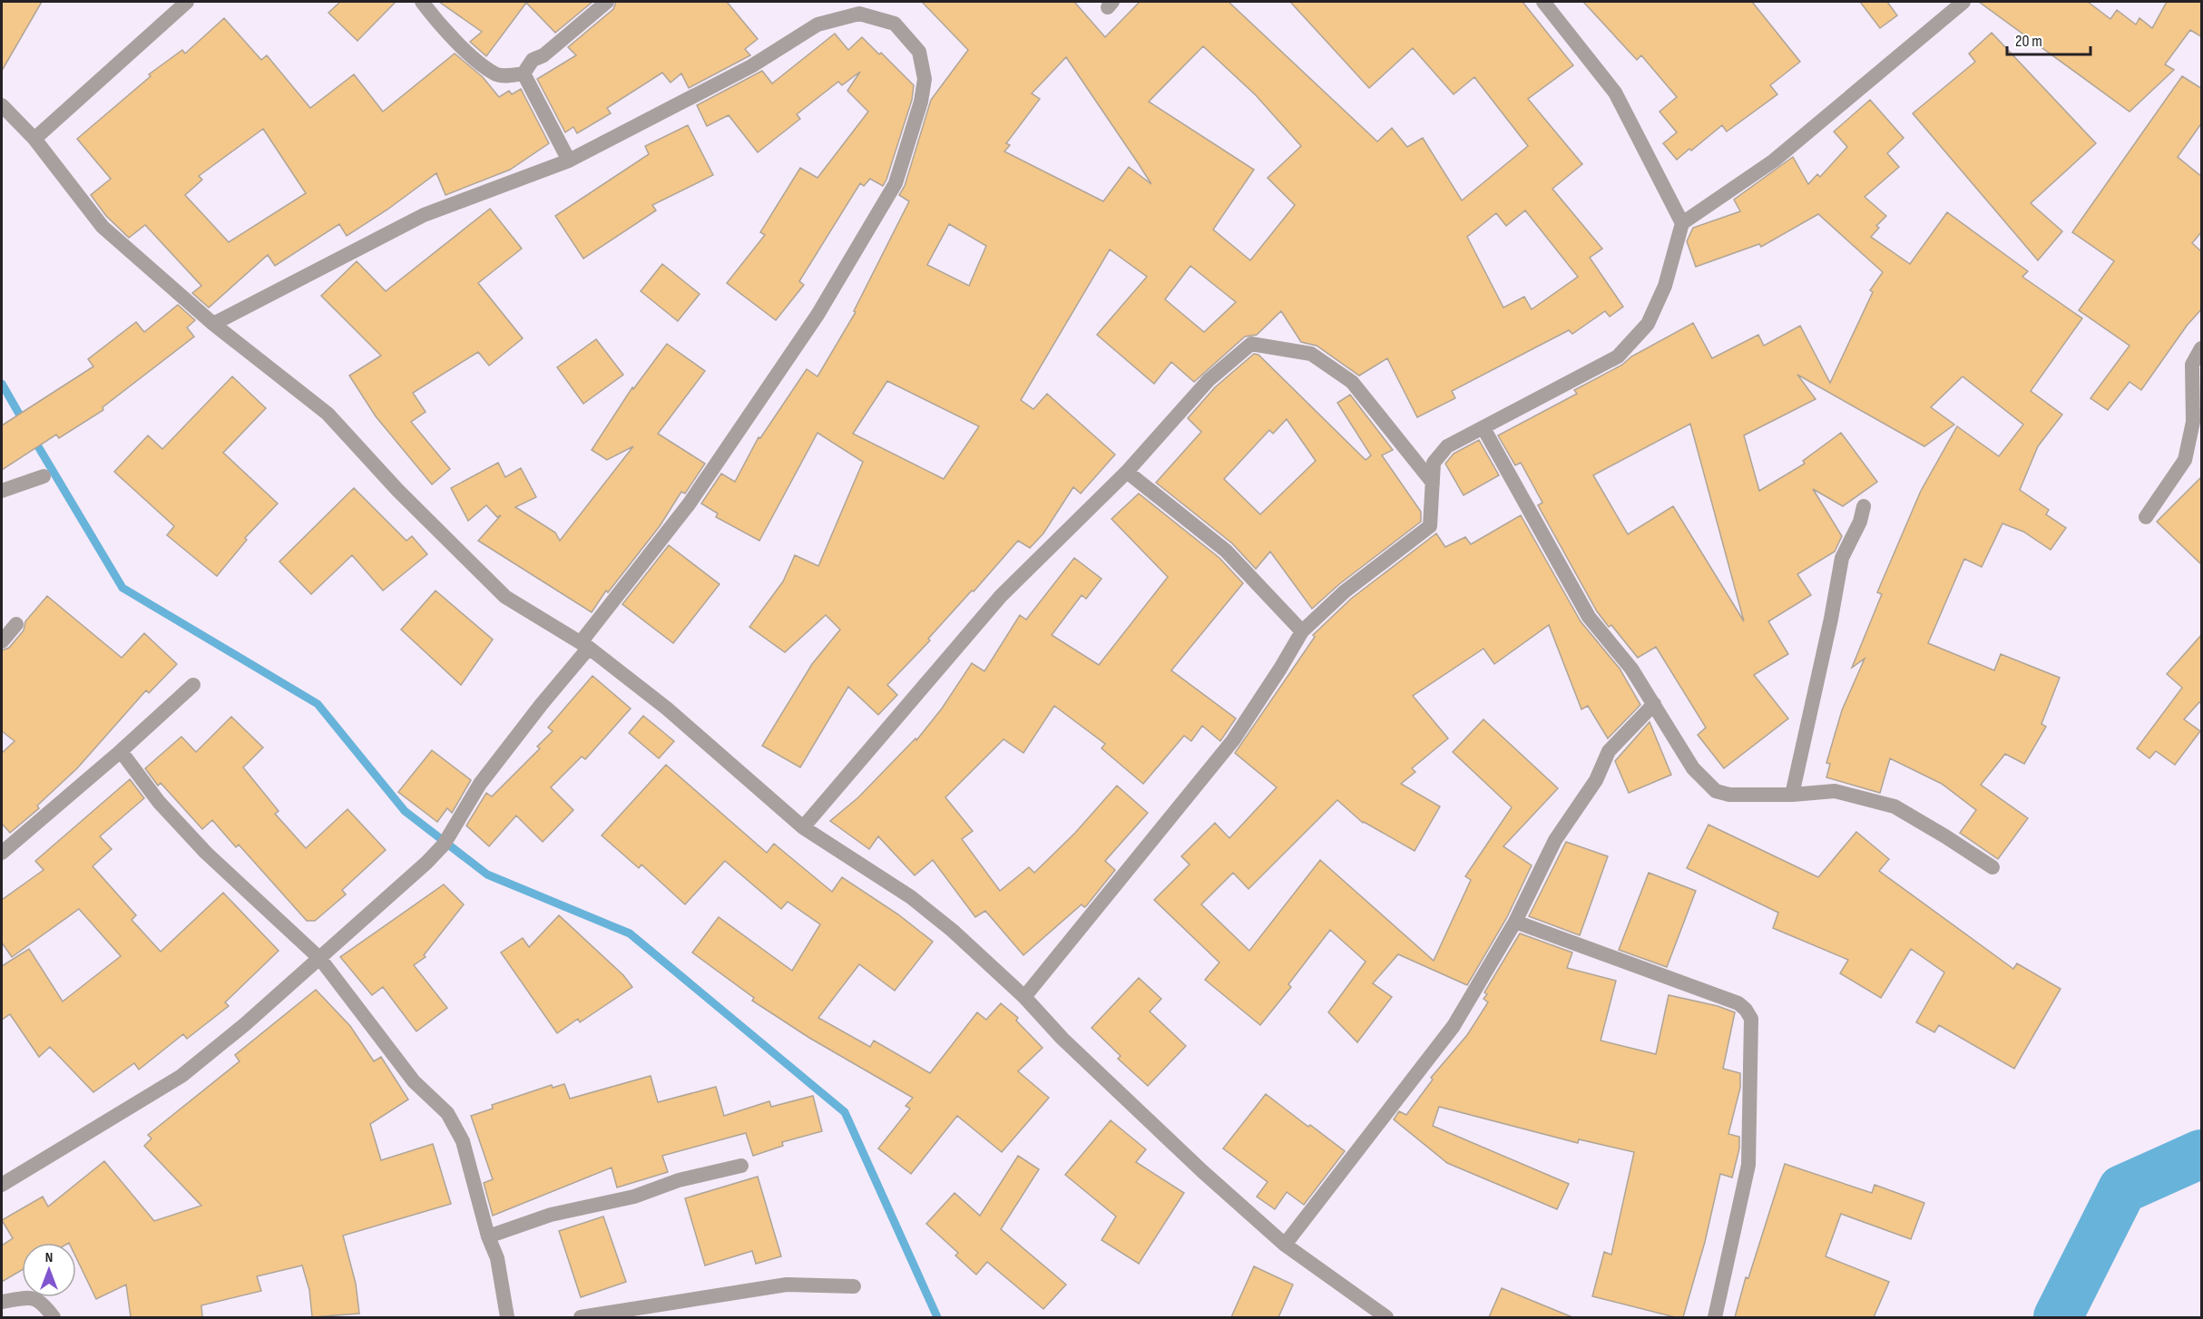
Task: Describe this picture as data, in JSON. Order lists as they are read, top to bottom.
{
  "scale_bar": "20 m",
  "north": "top"
}
